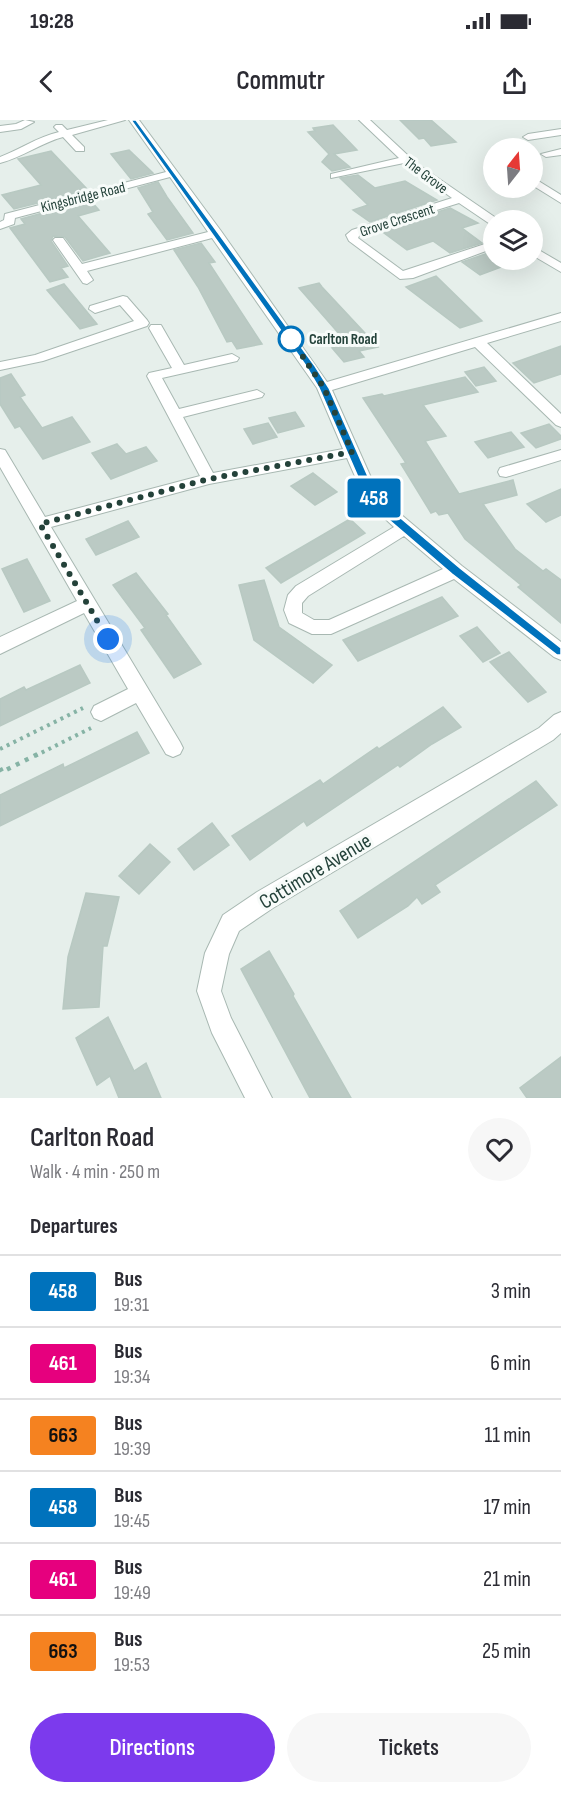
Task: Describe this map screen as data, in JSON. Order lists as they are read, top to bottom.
{
  "streets": {
    "street": [
      "The Grove",
      "Kingsbridge Road",
      "Grove Crescent",
      "Cottimore Avenue"
    ]
  },
  "crossings": [
    ["The Grove", "Grove Crescent"]
  ],
  "places": ["Carlton Road"],
  "lines": ["bus line 458"],
  "north": "top",
  "page": {
    "status": "19:28",
    "header": "Commutr",
    "on_map": "458",
    "heading": [
      ["Carlton Road", "Walk · 4 min · 250 m"],
      "Departures"
    ],
    "list": [
      {
        "mark": "458",
        "name": "Bus",
        "note": "19:31",
        "value": "3 min"
      },
      {
        "mark": "461",
        "name": "Bus",
        "note": "19:34",
        "value": "6 min"
      },
      {
        "mark": "663",
        "name": "Bus",
        "note": "19:39",
        "value": "11 min"
      },
      {
        "mark": "458",
        "name": "Bus",
        "note": "19:45",
        "value": "17 min"
      },
      {
        "mark": "461",
        "name": "Bus",
        "note": "19:49",
        "value": "21 min"
      },
      {
        "mark": "663",
        "name": "Bus",
        "note": "19:53",
        "value": "25 min"
      }
    ],
    "buttons": ["Directions", "Tickets"]
  }
}
